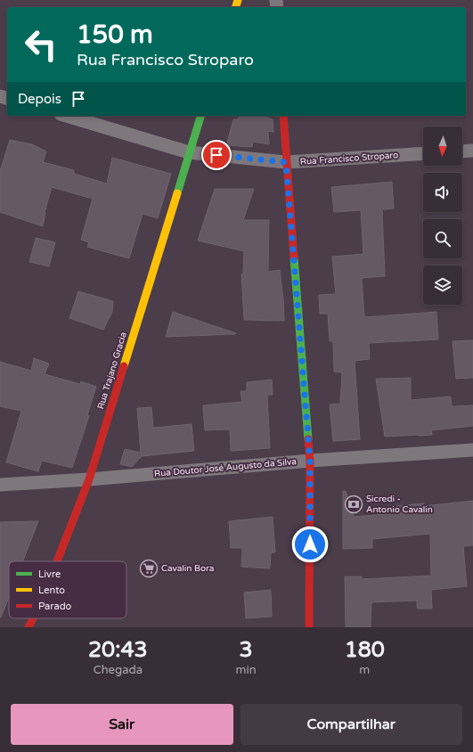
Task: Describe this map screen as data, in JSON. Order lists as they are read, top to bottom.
{
  "streets": {
    "main road": ["Rua Trajano Gracia"],
    "street": ["Rua Francisco Stroparo", "Rua Doutor José Augusto da Silva"]
  },
  "crossings": [
    ["Rua Francisco Stroparo", "Rua Trajano Gracia"],
    ["Rua Trajano Gracia", "Rua Doutor José Augusto da Silva"]
  ],
  "places": {
    "bank": ["Sicredi - Antonio Cavalin"],
    "supermarket": ["Cavalin Bora"]
  },
  "legend": ["Livre", "Lento", "Parado"],
  "north": "bottom",
  "page": {
    "turn": ["150 m", "Rua Francisco Stroparo"],
    "then": "Depois",
    "eta": [
      "20:43",
      "Chegada",
      "3",
      "min",
      "180",
      "m"
    ],
    "buttons": ["Sair", "Compartilhar"]
  }
}
